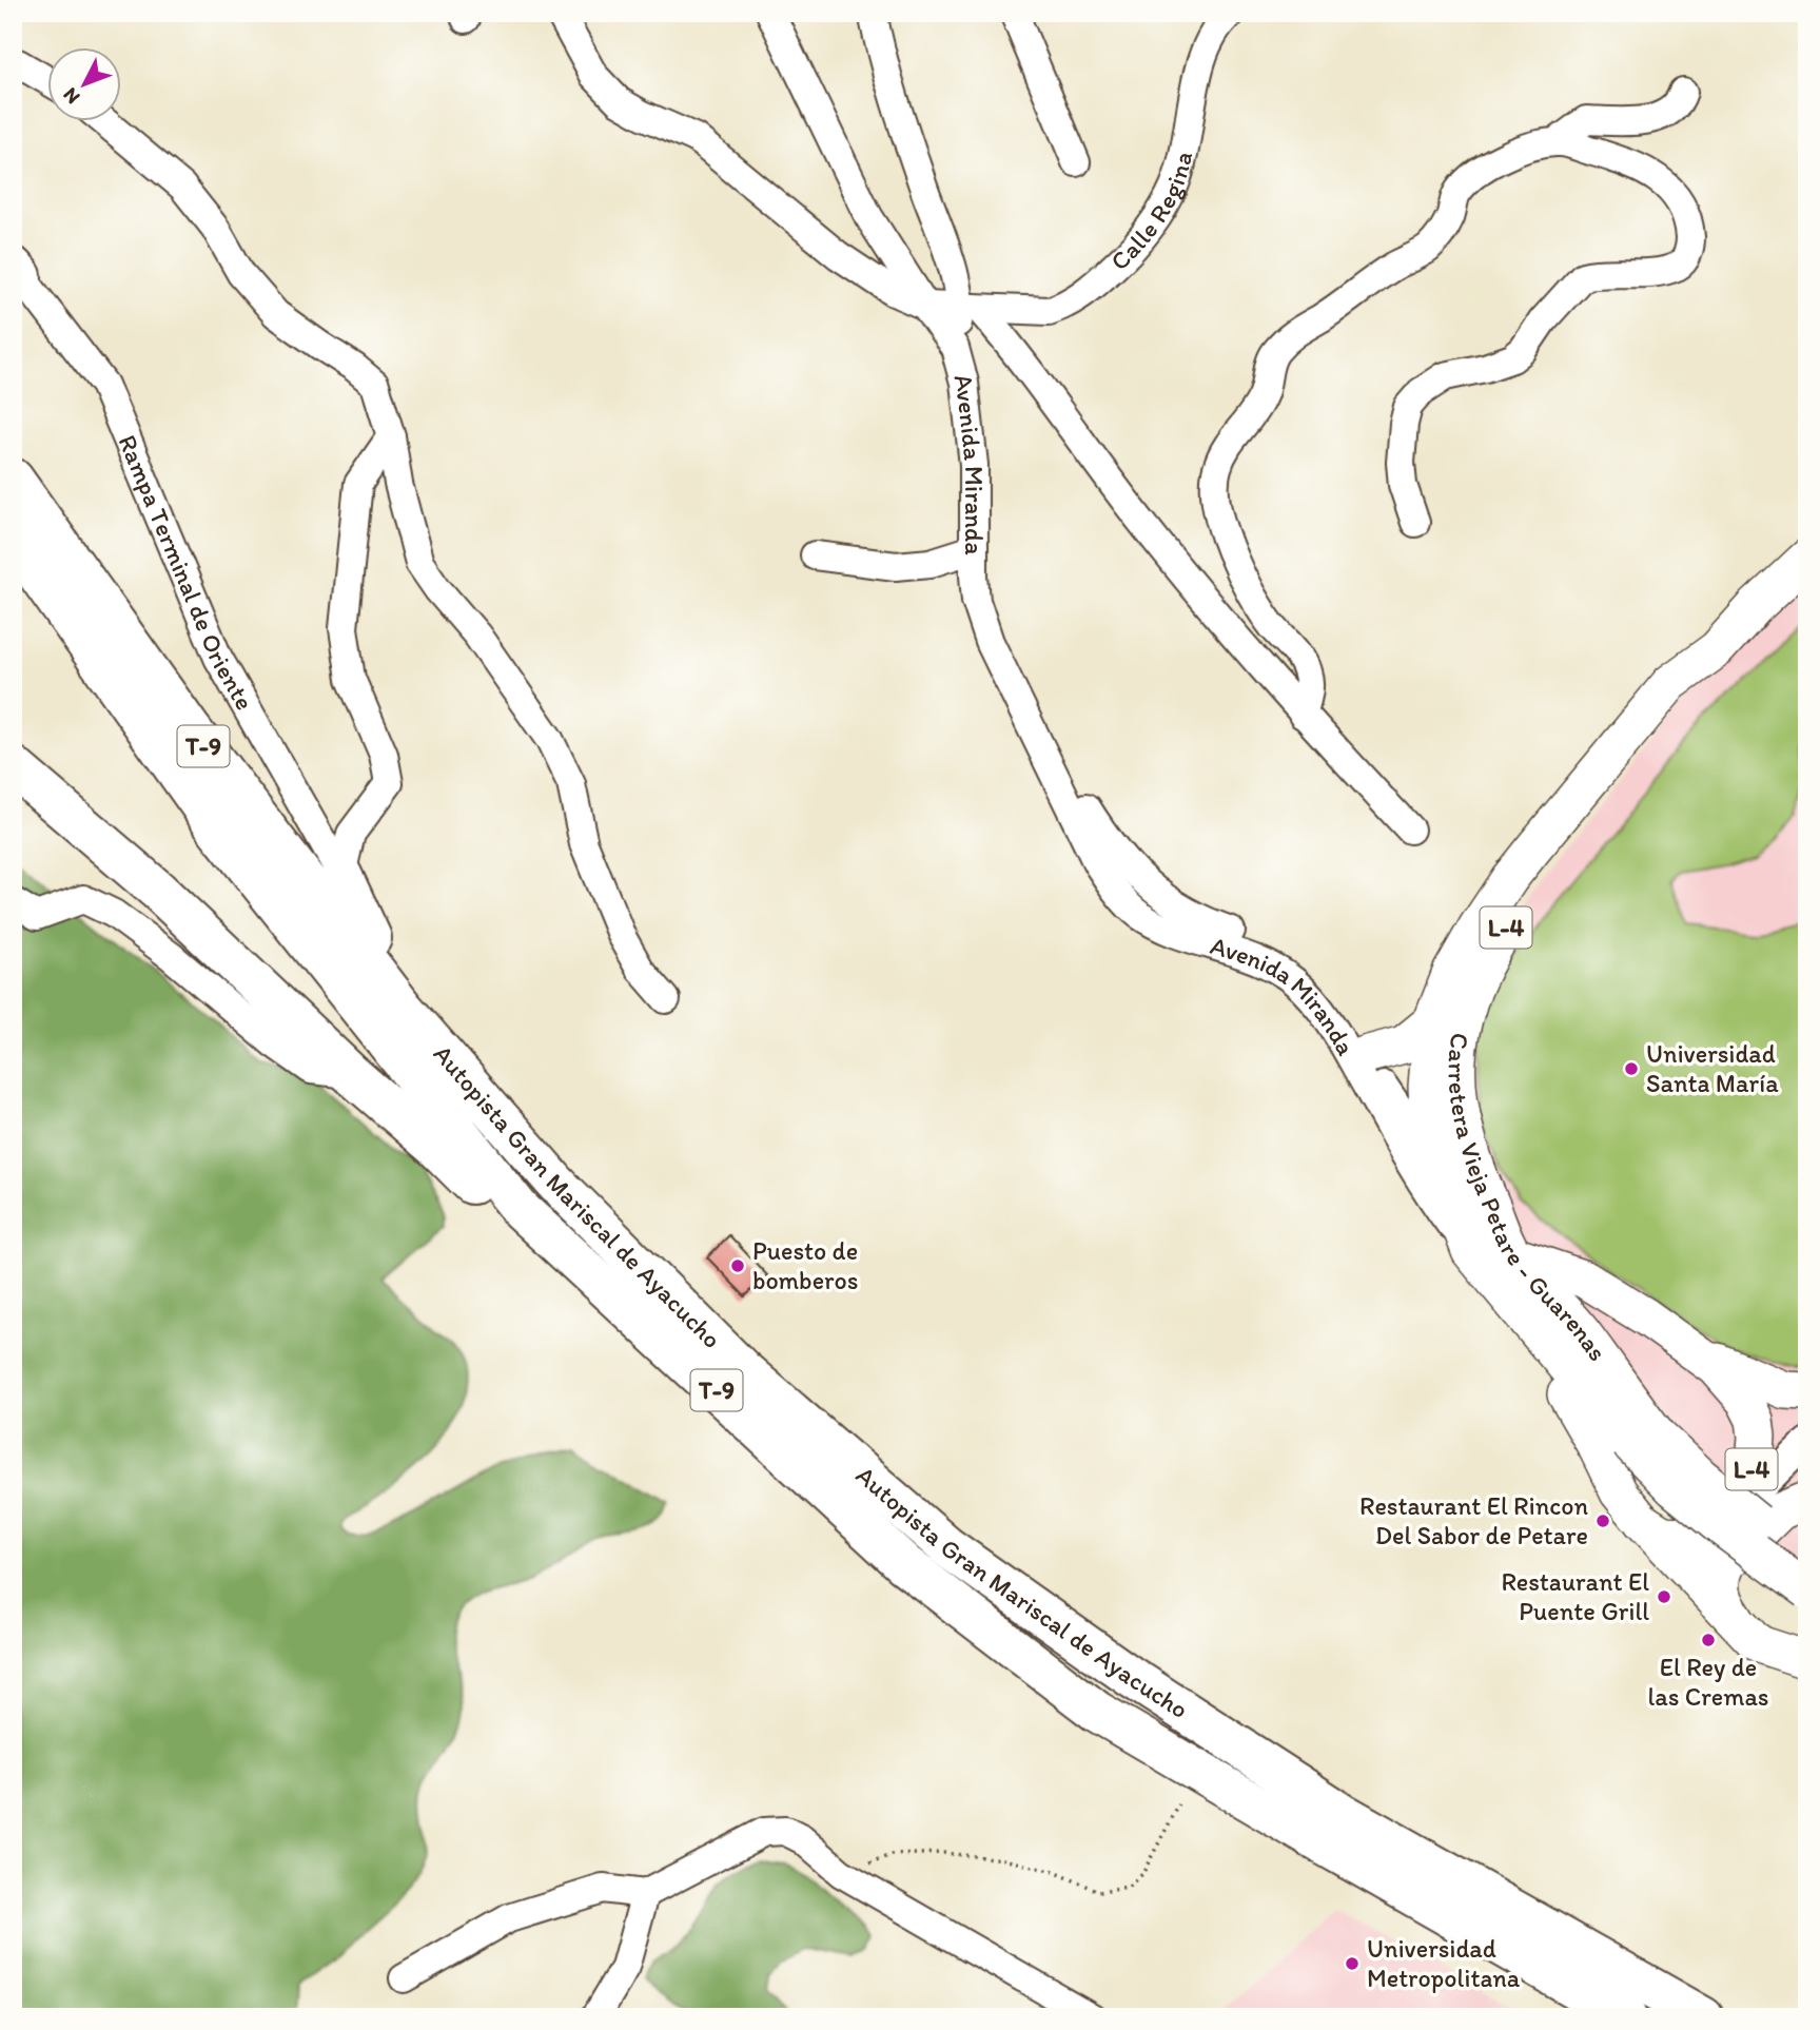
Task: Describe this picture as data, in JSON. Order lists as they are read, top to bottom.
{
  "streets": {
    "highway": ["T-9", "Autopista Gran Mariscal de Ayacucho"],
    "main road": ["L-4", "Carretera Vieja Petare - Guarenas"],
    "street": ["Calle Regina", "Avenida Miranda", "Rampa Terminal de Oriente"]
  },
  "crossings": [
    ["Calle Regina", "Avenida Miranda"],
    ["Avenida Miranda", "Carretera Vieja Petare - Guarenas"],
    ["L-4", "Carretera Vieja Petare - Guarenas"]
  ],
  "places": [
    "Universidad Santa María",
    "Puesto de bomberos",
    "Restaurant El Rincon Del Sabor de Petare",
    "Restaurant El Puente Grill",
    "El Rey de las Cremas",
    "Universidad Metropolitana"
  ],
  "north": "bottom left"
}
